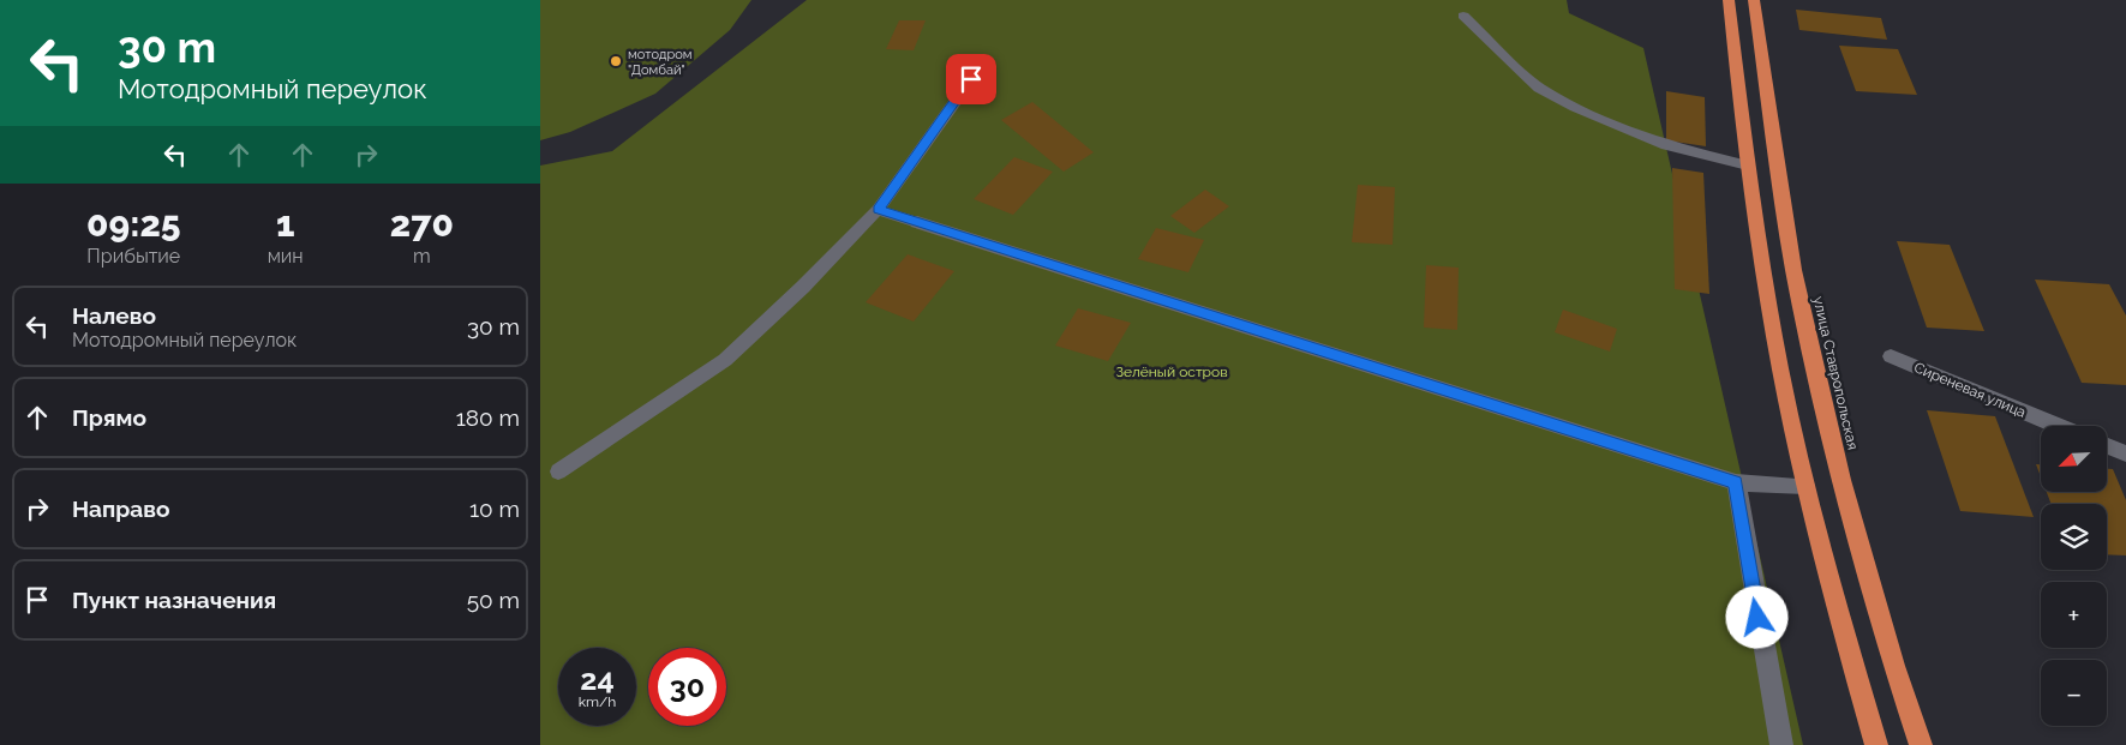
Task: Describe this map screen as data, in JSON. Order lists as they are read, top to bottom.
{
  "streets": {
    "highway": ["улица Ставропольская"],
    "street": ["Сиреневая улица"]
  },
  "parks": ["Зелёный остров"],
  "places": ["мотодром \"Домбай\""],
  "north": "bottom left",
  "page": {
    "turn": ["30 m", "Мотодромный переулок"],
    "eta": [
      "09:25",
      "Прибытие",
      "1",
      "мин",
      "270",
      "m"
    ],
    "list": [
      {
        "name": "Налево",
        "note": "Мотодромный переулок",
        "value": "30 m"
      },
      {
        "name": "Прямо",
        "value": "180 m"
      },
      {
        "name": "Направо",
        "value": "10 m"
      },
      {
        "name": "Пункт назначения",
        "value": "50 m"
      }
    ],
    "map_buttons": ["+", "−"],
    "speed": "24 km/h",
    "limit": "30"
  }
}
